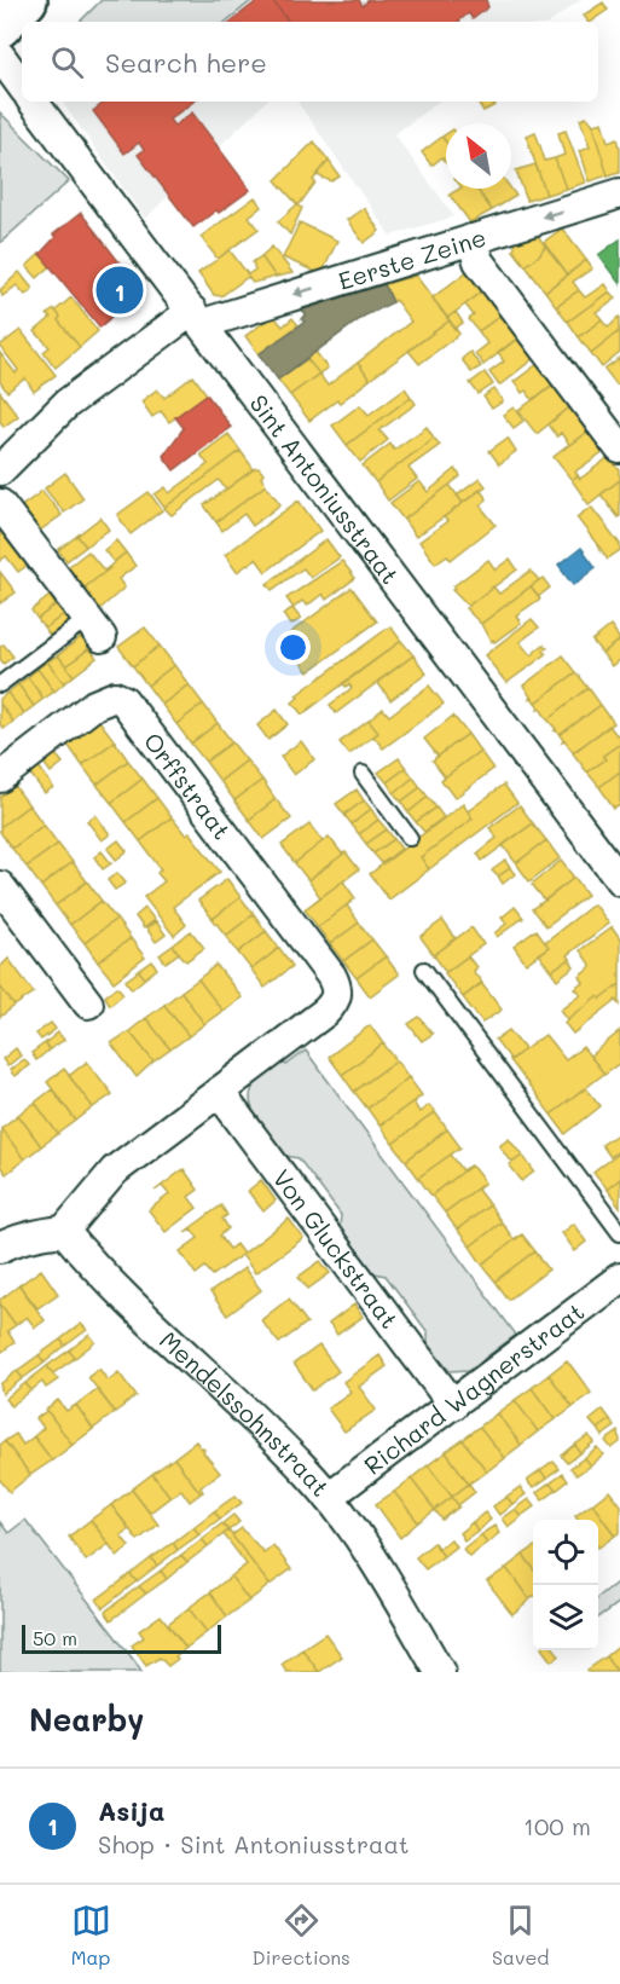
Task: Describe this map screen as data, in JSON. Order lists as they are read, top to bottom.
{
  "streets": {
    "street": [
      "Eerste Zeine",
      "Sint Antoniusstraat",
      "Orffstraat",
      "Von Gluckstraat",
      "Richard Wagnerstraat",
      "Mendelssohnstraat"
    ]
  },
  "crossings": [
    ["Eerste Zeine", "Sint Antoniusstraat"],
    ["Orffstraat", "Von Gluckstraat"],
    ["Von Gluckstraat", "Richard Wagnerstraat"],
    ["Richard Wagnerstraat", "Mendelssohnstraat"]
  ],
  "one_way": ["Eerste Zeine"],
  "scale_bar": "50 m",
  "north": "top left",
  "page": {
    "search": "Search here",
    "pins": "1",
    "scale": "50 m",
    "heading": "Nearby",
    "list": [
      {
        "mark": "1",
        "name": "Asija",
        "note": "Shop · Sint Antoniusstraat",
        "value": "100 m"
      }
    ],
    "nav": ["Map", "Directions", "Saved"]
  }
}
